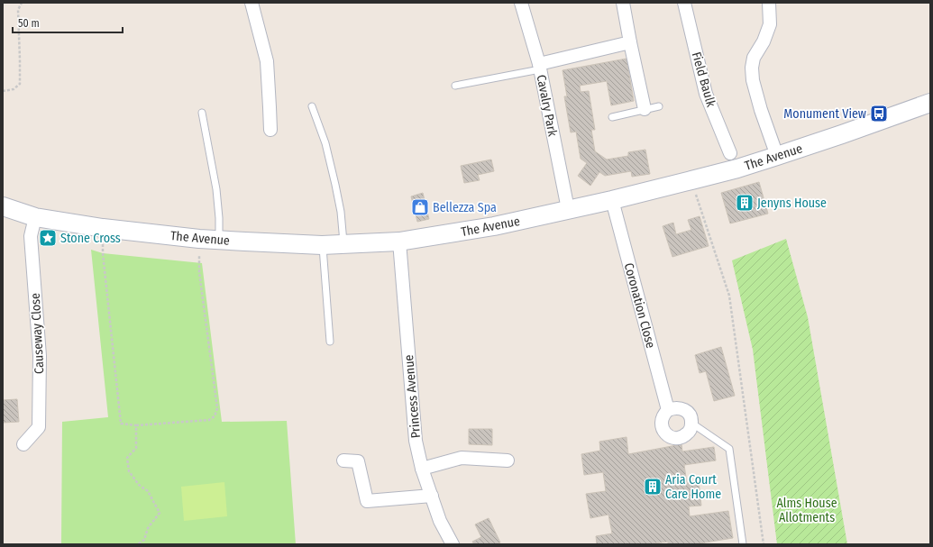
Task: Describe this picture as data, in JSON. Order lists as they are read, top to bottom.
{
  "streets": {
    "main road": ["The Avenue"],
    "street": [
      "Field Baulk",
      "Cavalry Park",
      "Coronation Close",
      "Causeway Close",
      "Princess Avenue"
    ]
  },
  "crossings": [
    ["Cavalry Park", "The Avenue"],
    ["The Avenue", "Coronation Close"],
    ["The Avenue", "Causeway Close"],
    ["The Avenue", "Princess Avenue"]
  ],
  "parks": ["Alms House Allotments"],
  "places": {
    "bus stop": ["Monument View"],
    "building": ["Jenyns House", "Aria Court Care Home"],
    "shop": ["Bellezza Spa"],
    "place": ["Stone Cross"]
  },
  "scale_bar": "50 m"
}
